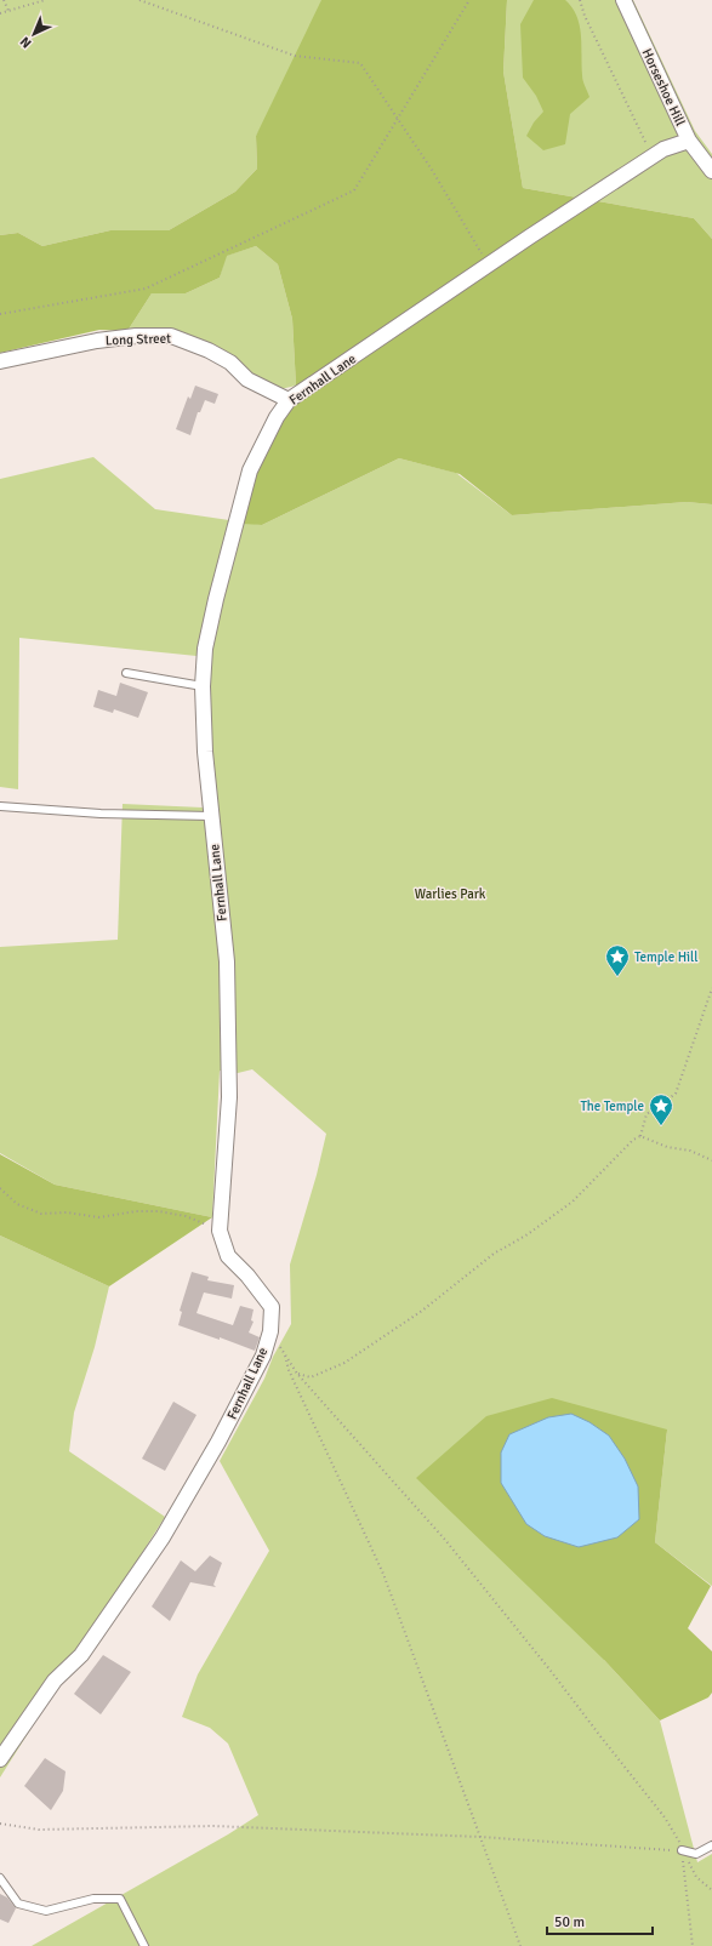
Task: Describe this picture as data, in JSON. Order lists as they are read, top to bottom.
{
  "streets": {
    "street": ["Horseshoe Hill", "Long Street", "Fernhall Lane"]
  },
  "crossings": [
    ["Horseshoe Hill", "Fernhall Lane"],
    ["Long Street", "Fernhall Lane"]
  ],
  "parks": ["Warlies Park"],
  "places": {
    "place": ["Temple Hill", "The Temple"]
  },
  "scale_bar": "50 m",
  "north": "bottom left"
}
